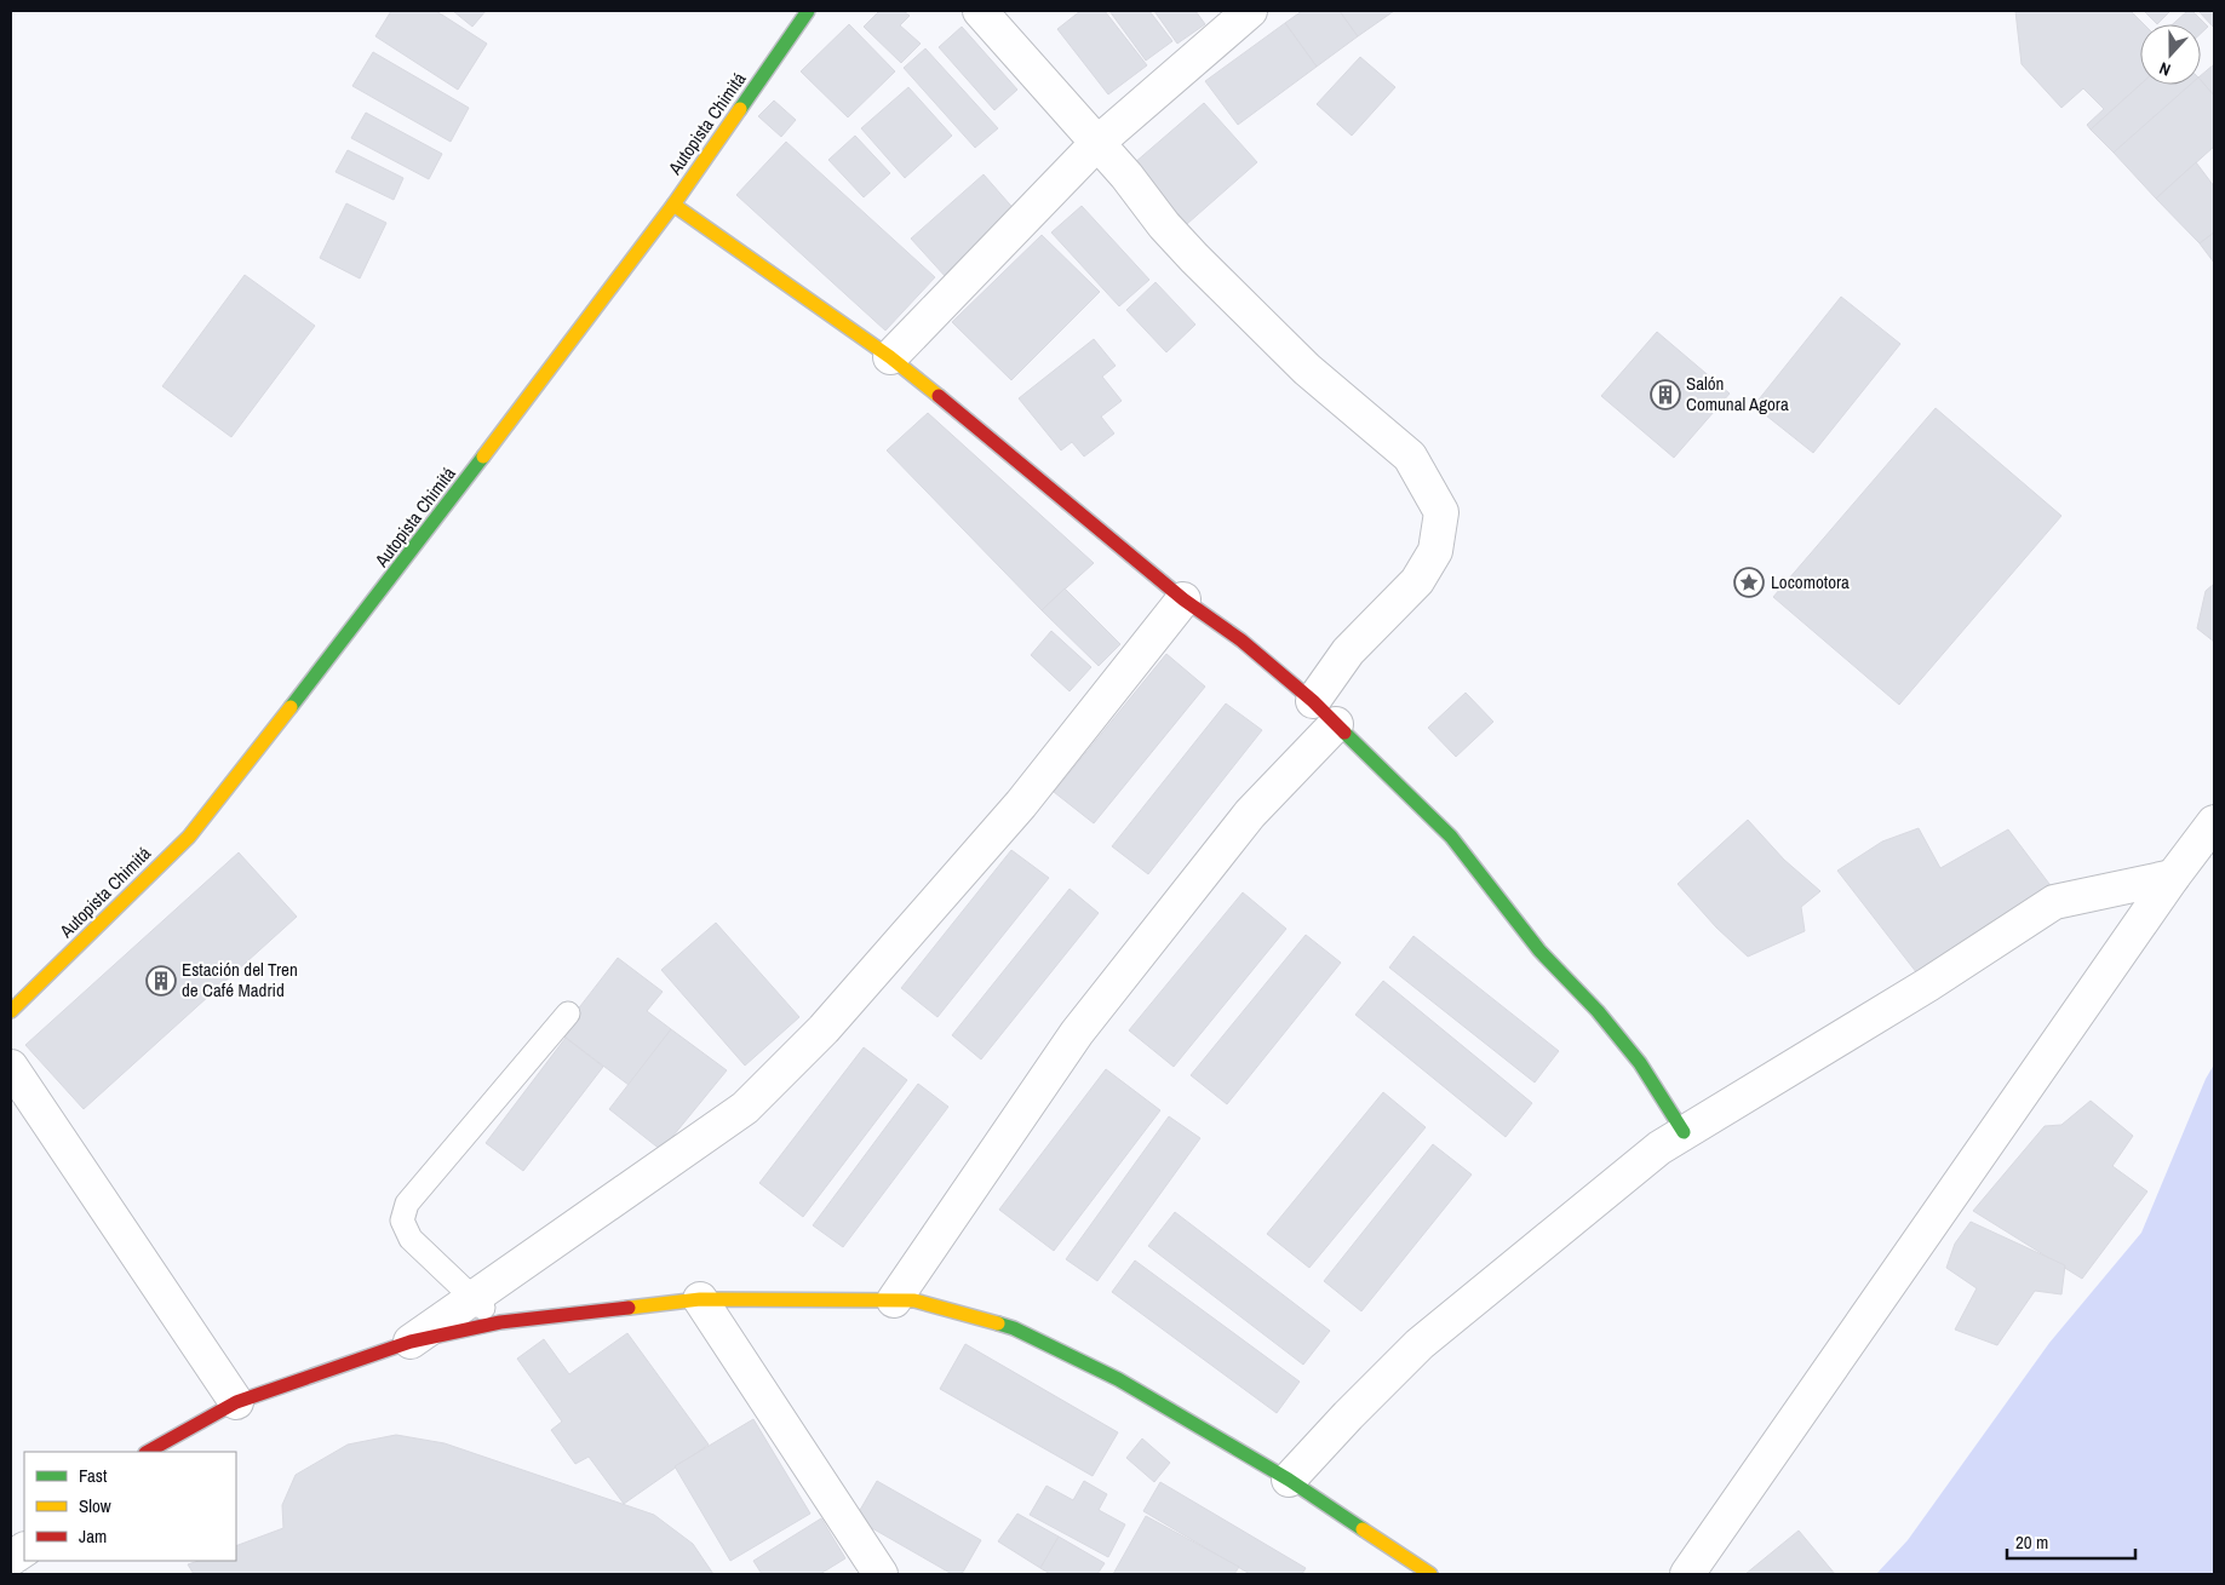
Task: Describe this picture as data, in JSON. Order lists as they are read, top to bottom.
{
  "streets": {
    "main road": ["Autopista Chimitá"]
  },
  "places": {
    "building": ["Salón Comunal Agora", "Estación del Tren de Café Madrid"],
    "place": ["Locomotora"]
  },
  "legend": ["Fast", "Slow", "Jam"],
  "scale_bar": "20 m",
  "north": "bottom"
}
